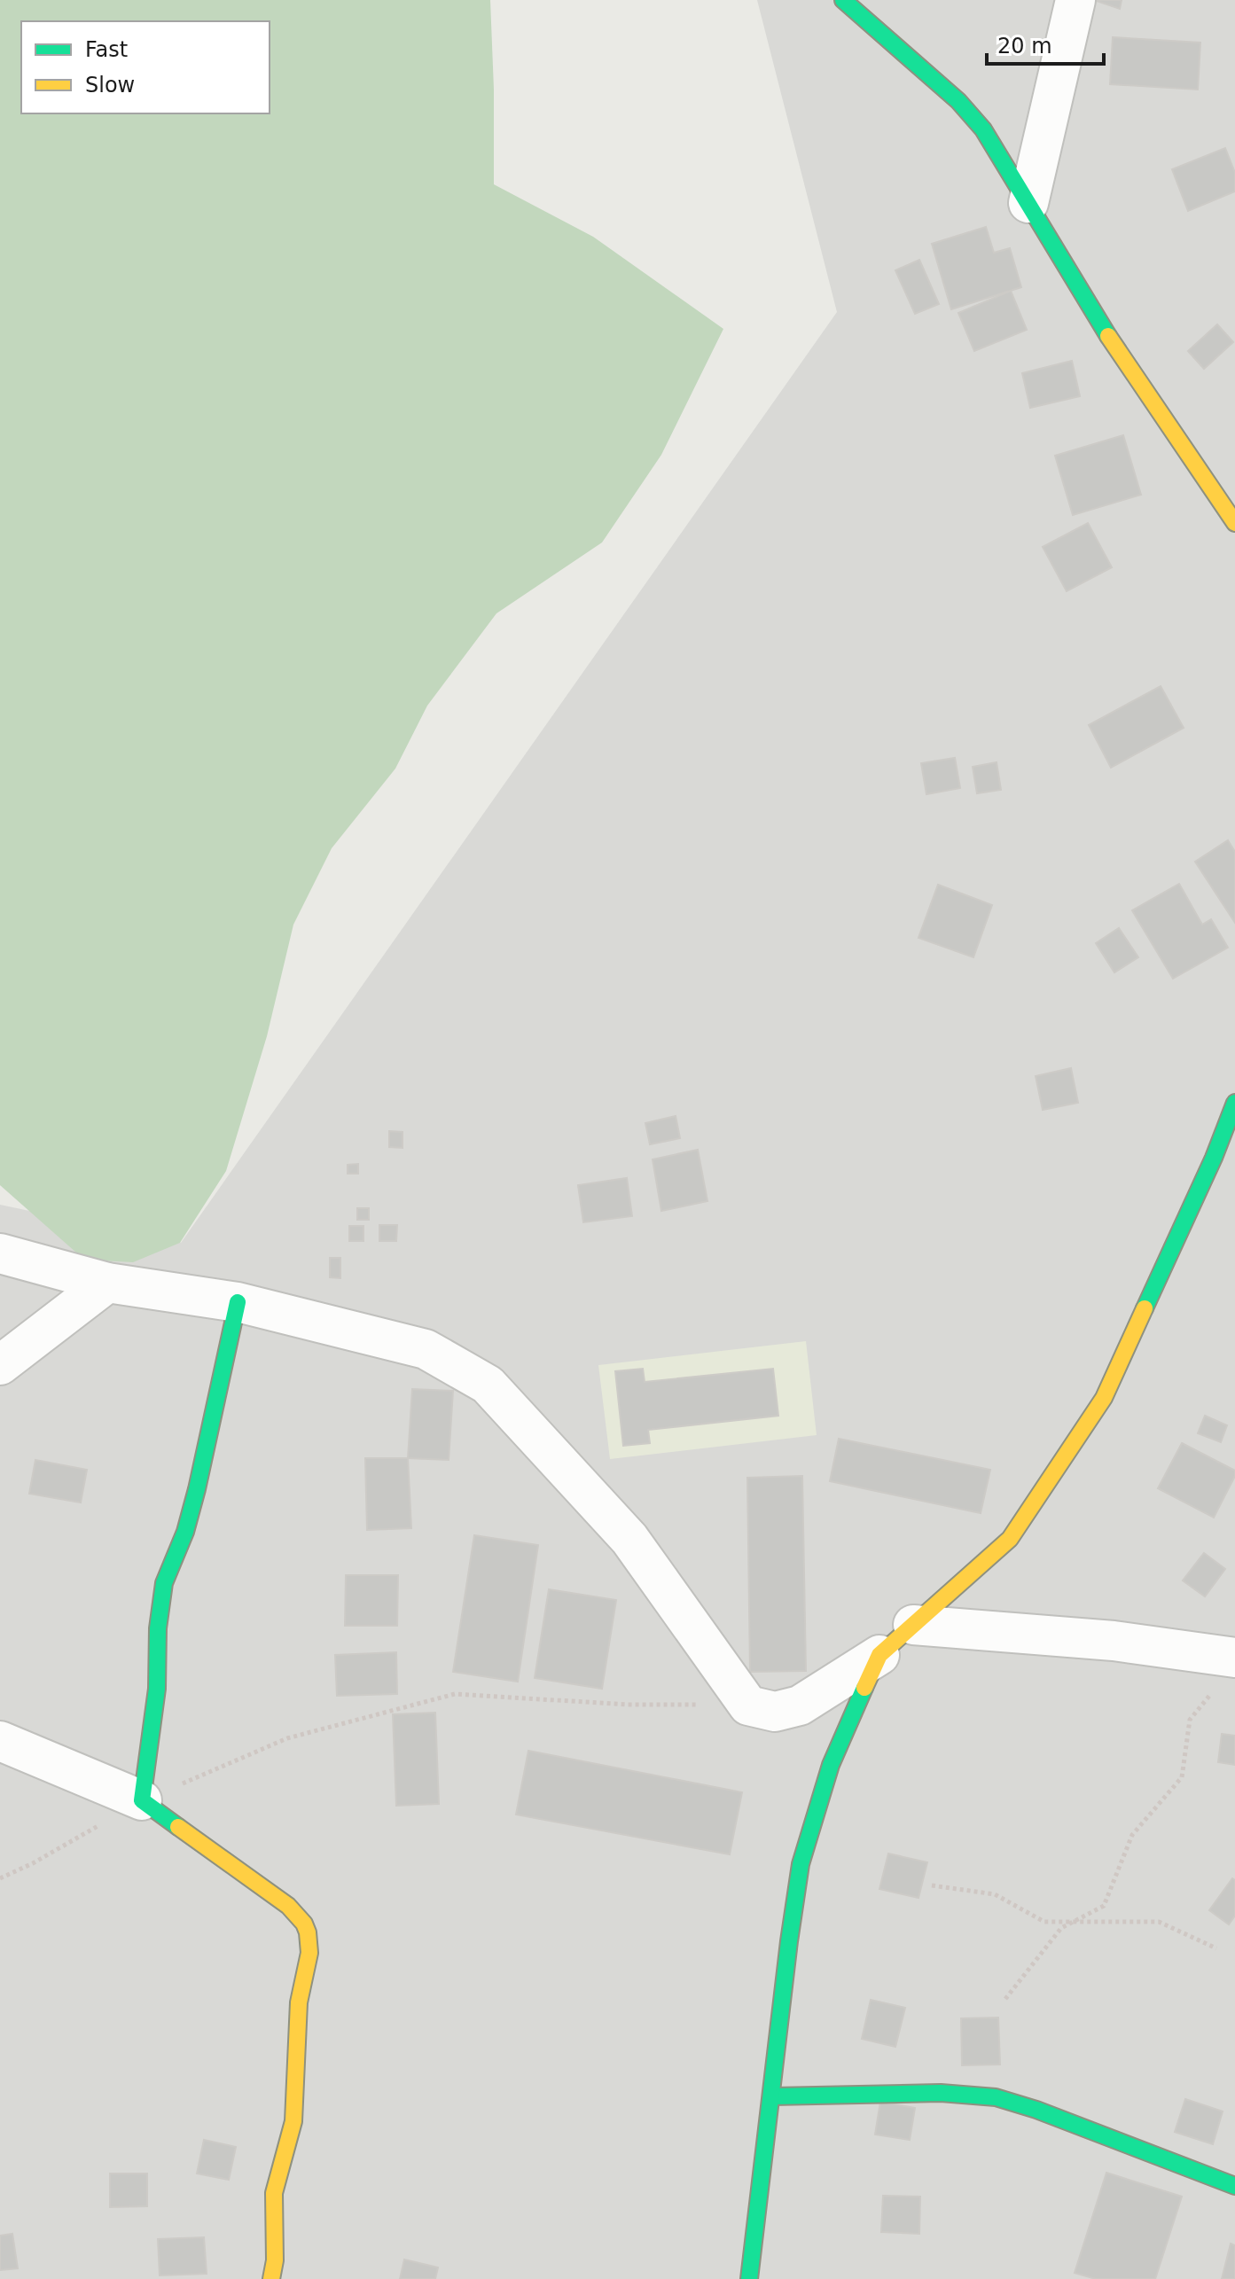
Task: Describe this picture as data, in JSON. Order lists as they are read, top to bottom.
{
  "legend": ["Fast", "Slow"],
  "scale_bar": "20 m"
}
